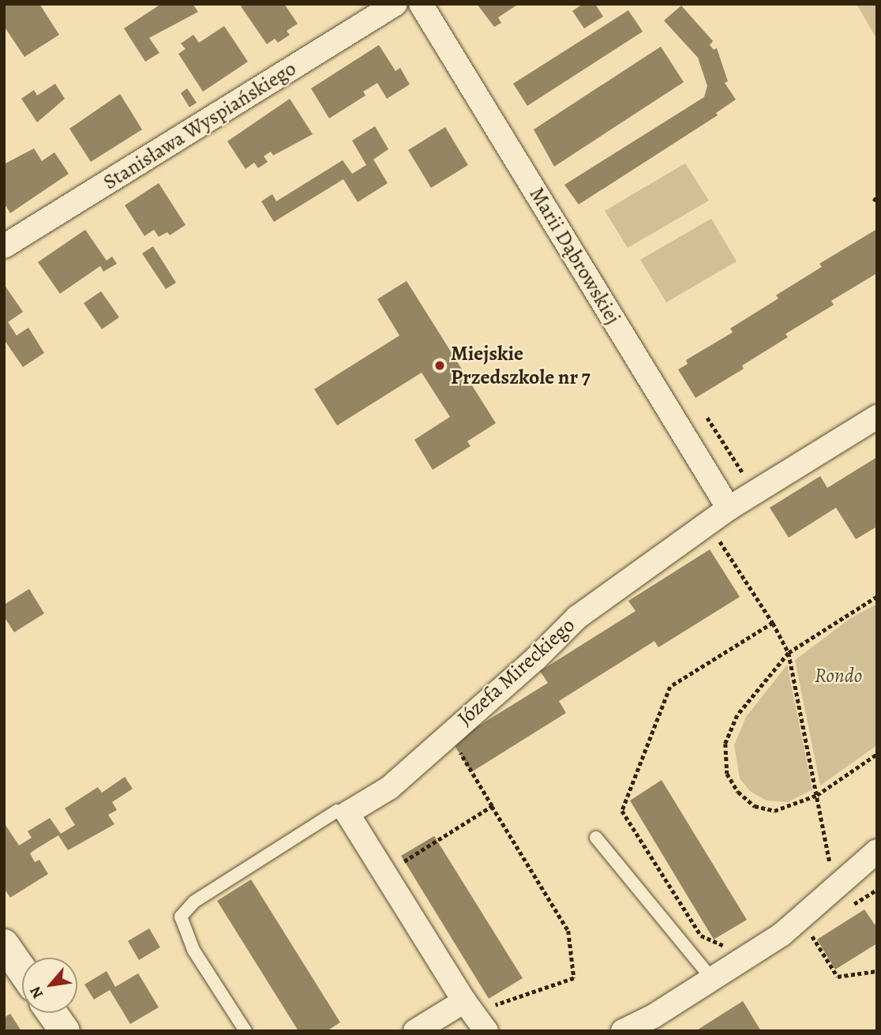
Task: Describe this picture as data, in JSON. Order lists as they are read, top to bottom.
{
  "streets": {
    "street": ["Stanisława Wyspiańskiego", "Marii Dąbrowskiej", "Józefa Mireckiego"]
  },
  "crossings": [
    ["Marii Dąbrowskiej", "Józefa Mireckiego"]
  ],
  "parks": ["Rondo"],
  "places": ["Miejskie Przedszkole nr 7"],
  "north": "bottom left"
}
